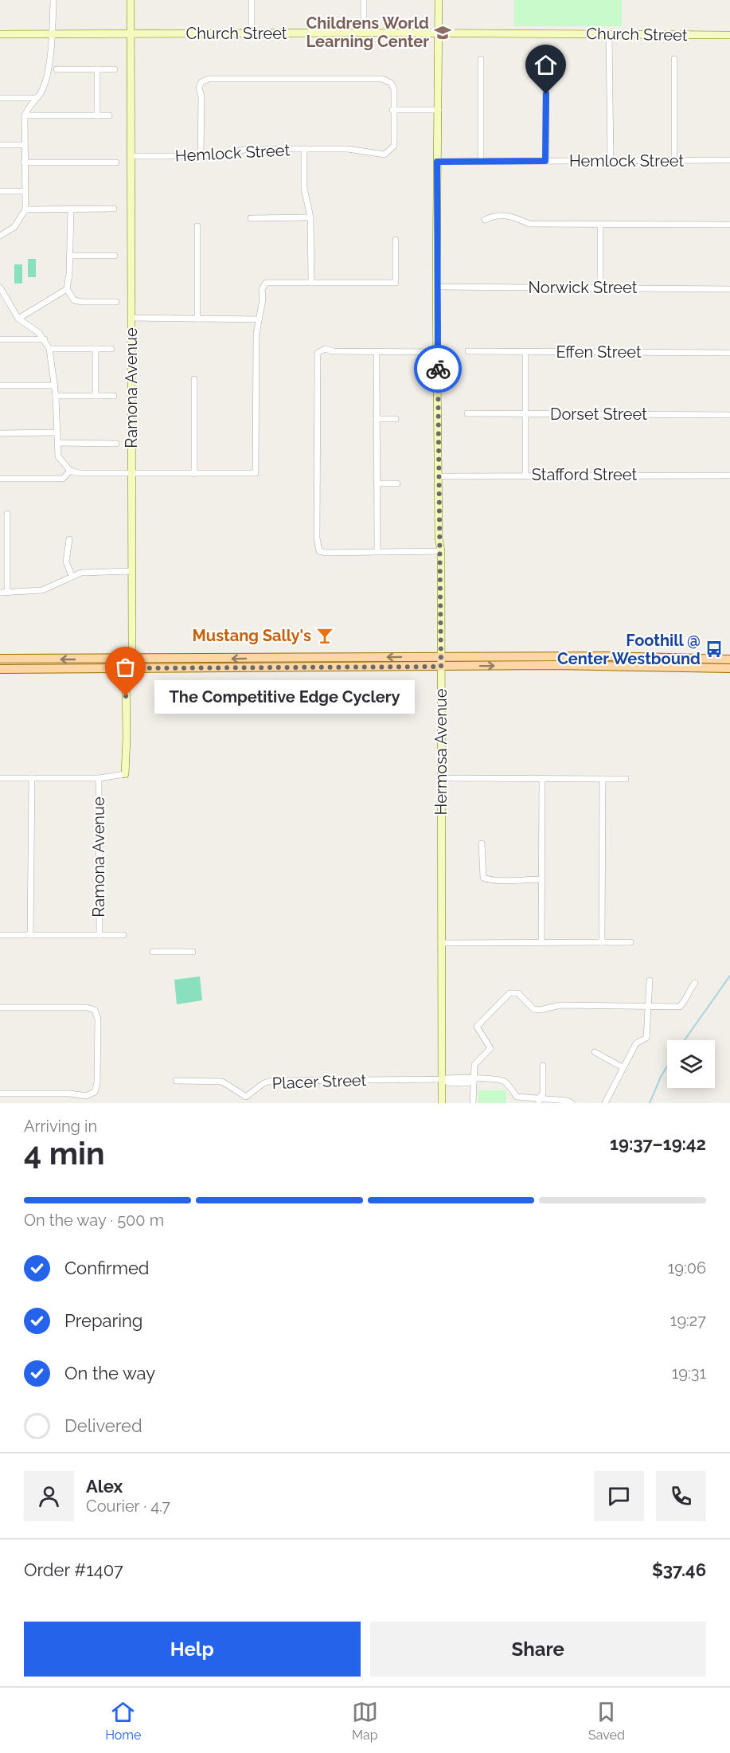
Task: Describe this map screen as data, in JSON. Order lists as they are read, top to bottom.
{
  "streets": {
    "street": [
      "Church Street",
      "Hemlock Street",
      "Norwick Street",
      "Effen Street",
      "Ramona Avenue",
      "Dorset Street",
      "Stafford Street",
      "Hermosa Avenue",
      "Placer Street"
    ]
  },
  "crossings": [
    ["Church Street", "Ramona Avenue"],
    ["Church Street", "Hermosa Avenue"],
    ["Hemlock Street", "Ramona Avenue"],
    ["Hemlock Street", "Hermosa Avenue"],
    ["Norwick Street", "Hermosa Avenue"],
    ["Stafford Street", "Hermosa Avenue"],
    ["Hermosa Avenue", "Placer Street"]
  ],
  "places": {
    "school or university": ["Childrens World Learning Center"],
    "bar": ["Mustang Sally's"],
    "bus stop": ["Foothill @ Center Westbound"],
    "other": ["The Competitive Edge Cyclery"]
  },
  "page": {
    "bubble": "The Competitive Edge Cyclery",
    "heading": ["4 min", "Arriving in", "19:37–19:42"],
    "panel": [
      "Alex",
      "Courier · 4.7",
      "Order #1407",
      "$37.46"
    ],
    "bar": "On the way · 500 m",
    "list": [
      ["Confirmed", "19:06"],
      ["Preparing", "19:27"],
      ["On the way", "19:31"],
      "Delivered"
    ],
    "buttons": ["Help", "Share"],
    "tabs": ["Home", "Map", "Saved"]
  }
}
